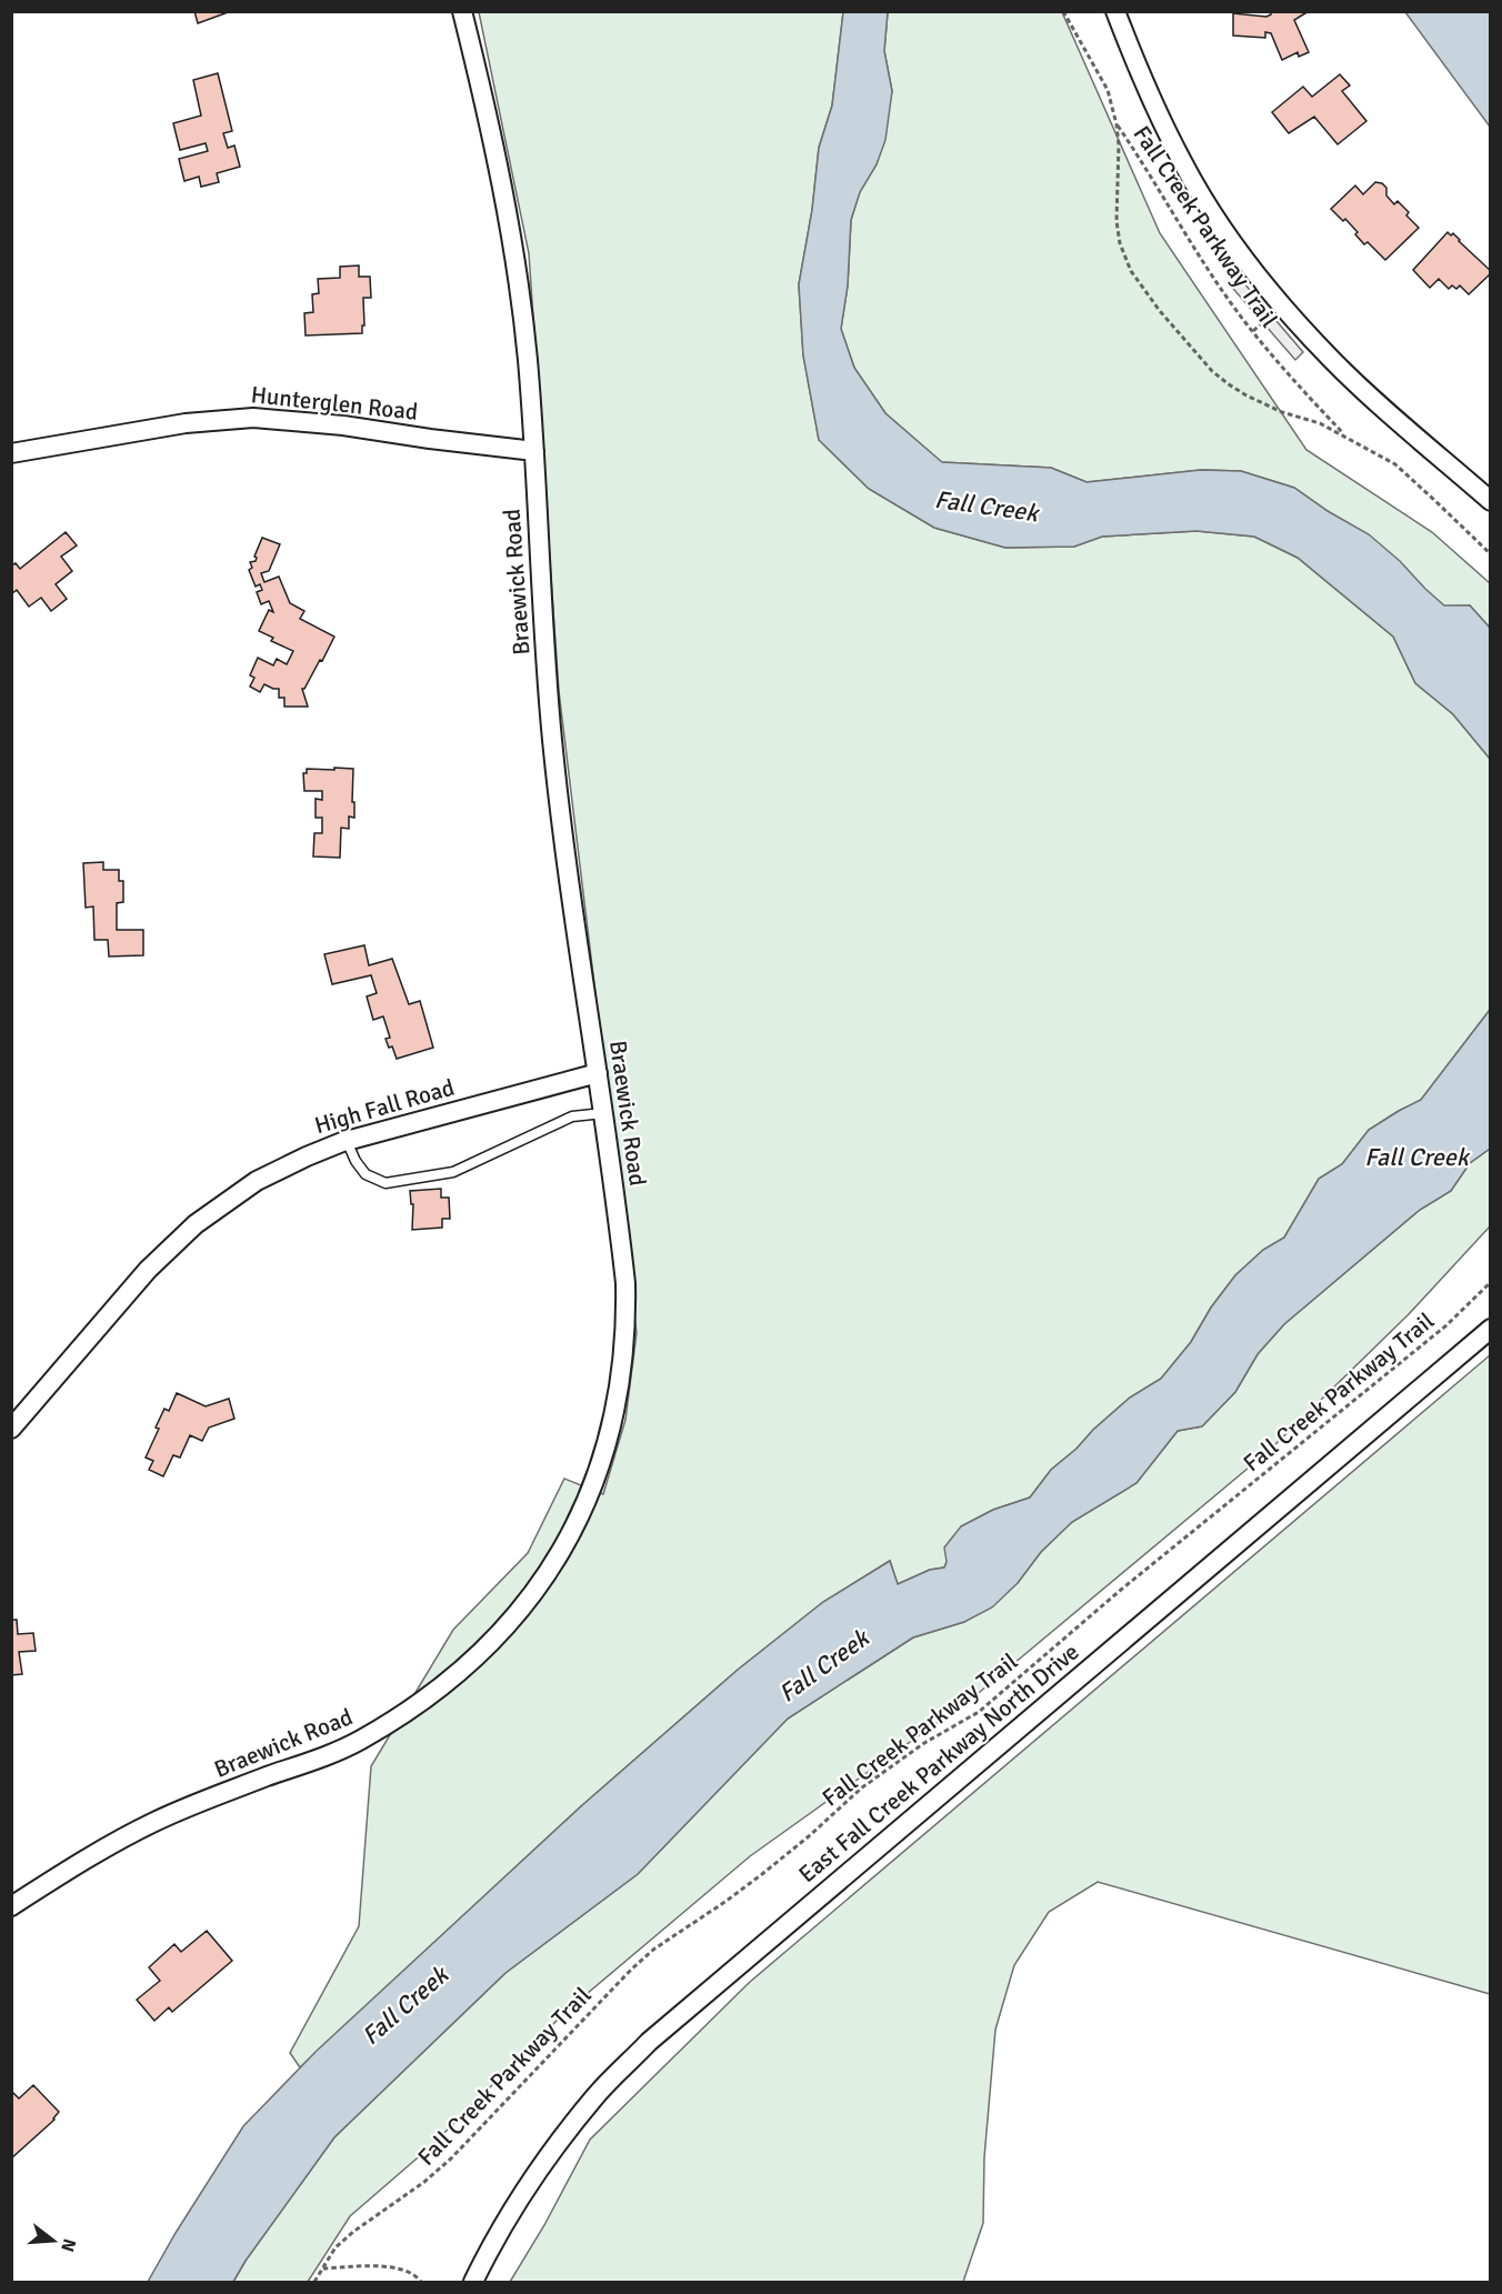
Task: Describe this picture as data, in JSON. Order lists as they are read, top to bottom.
{
  "streets": {
    "street": [
      "Hunterglen Road",
      "Braewick Road",
      "High Fall Road",
      "East Fall Creek Parkway North Drive"
    ],
    "path": ["Fall Creek Parkway Trail"]
  },
  "crossings": [
    ["Hunterglen Road", "Braewick Road"],
    ["Braewick Road", "High Fall Road"]
  ],
  "water": ["Fall Creek"],
  "north": "right"
}
